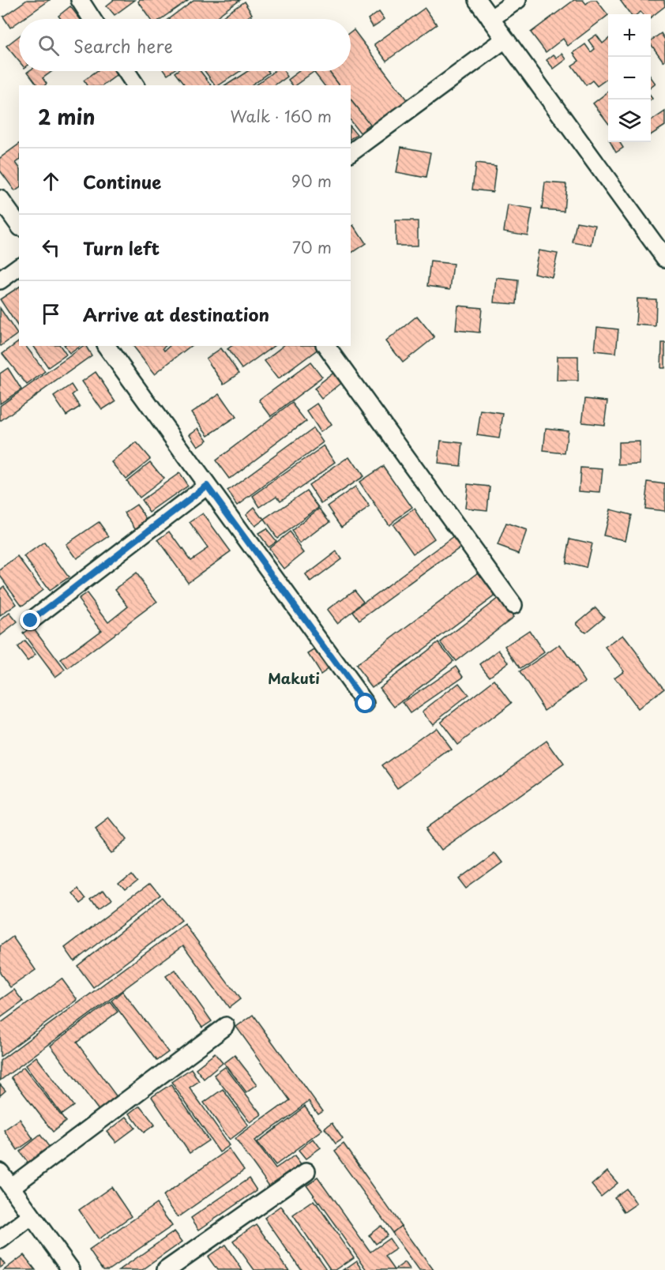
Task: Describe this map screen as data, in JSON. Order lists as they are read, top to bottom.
{
  "districts": ["Makuti"],
  "page": {
    "map_buttons": ["+", "−"],
    "search": "Search here",
    "heading": ["2 min", "Walk · 160 m"],
    "list": [
      ["Continue", "90 m"],
      ["Turn left", "70 m"],
      "Arrive at destination"
    ]
  }
}
